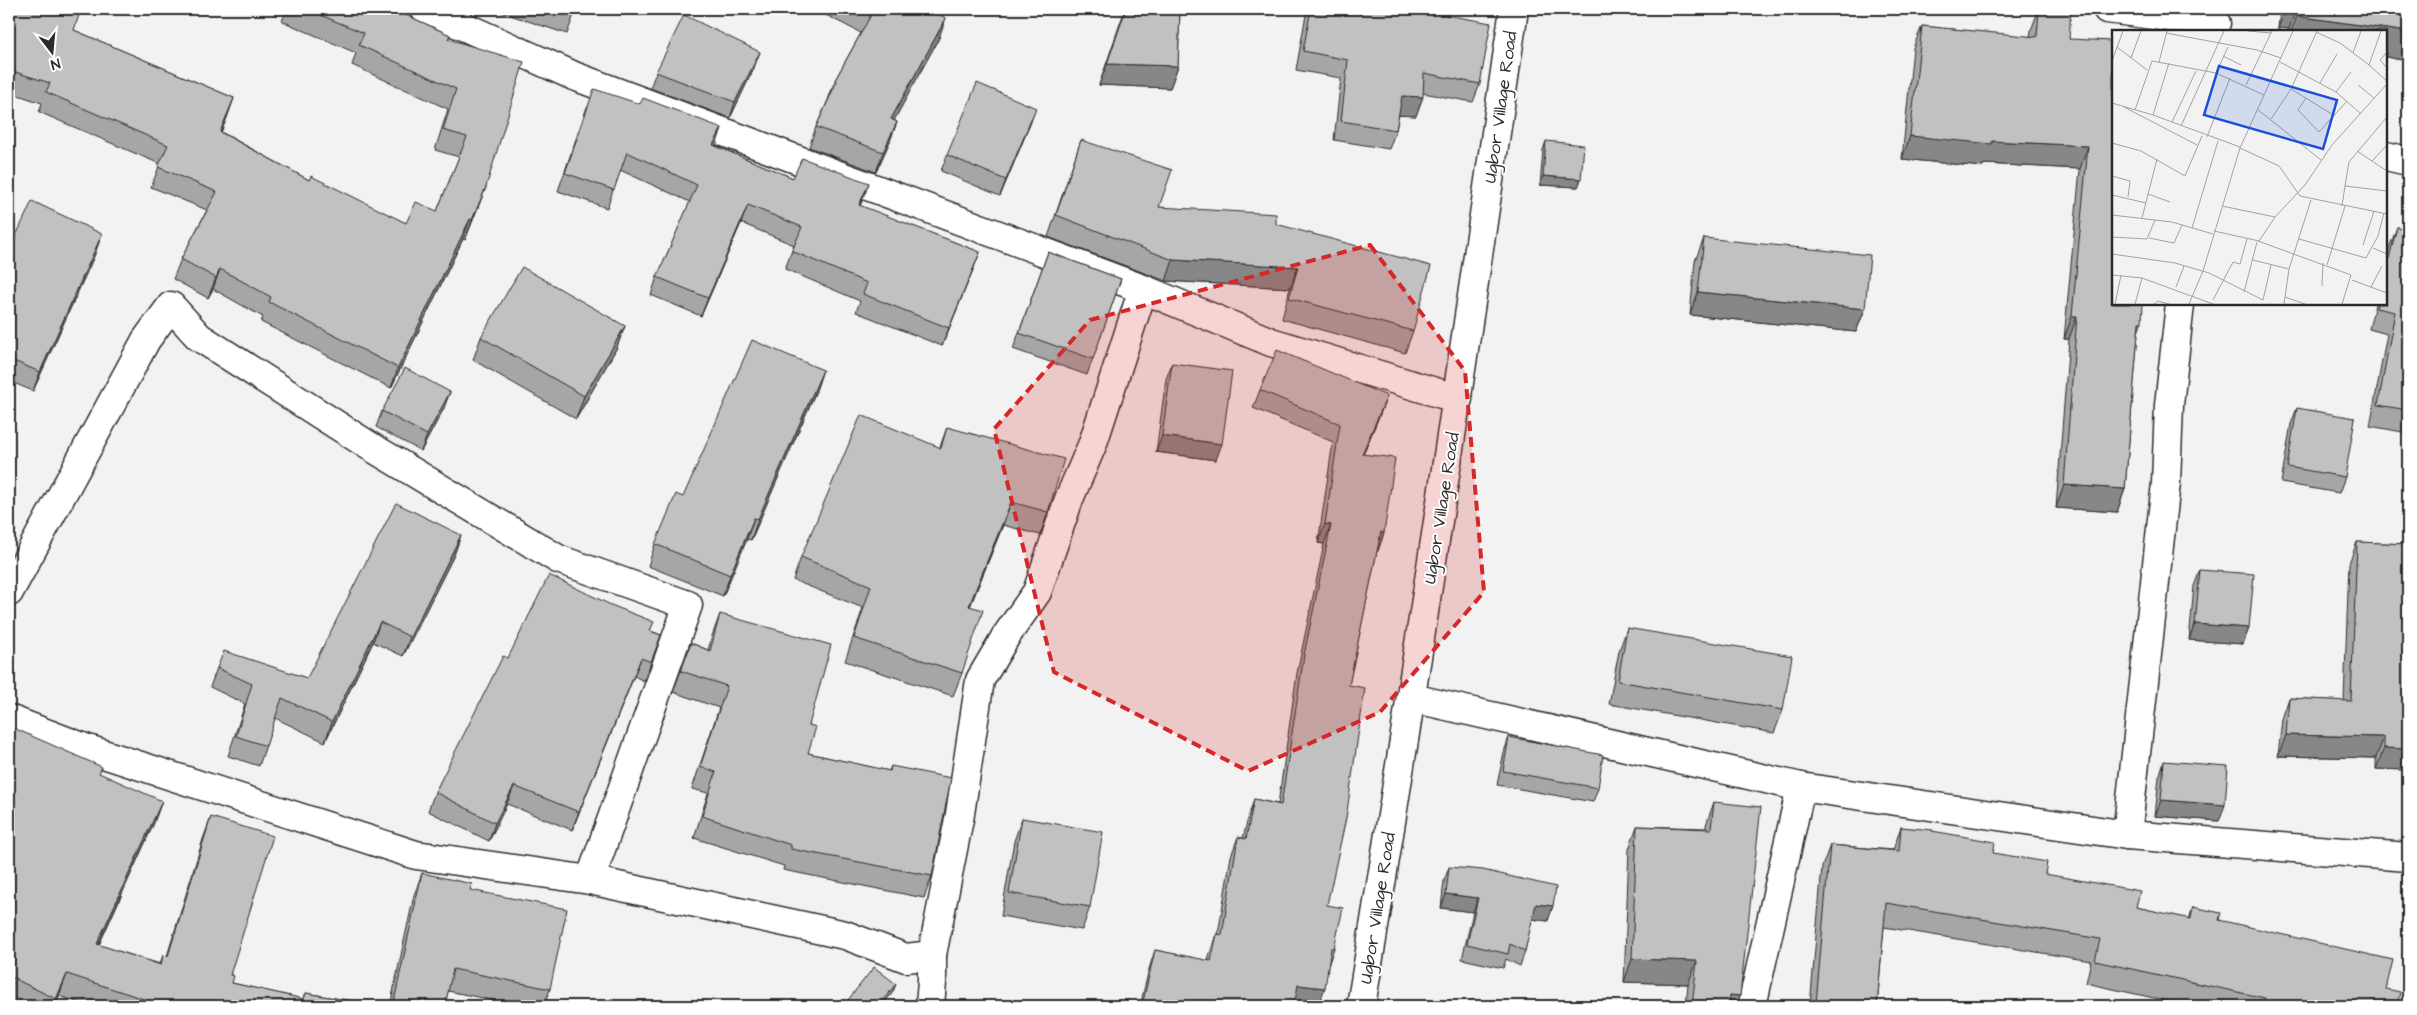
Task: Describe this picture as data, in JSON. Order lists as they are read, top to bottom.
{
  "streets": {
    "street": ["Ugbor Village Road"]
  },
  "north": "bottom"
}
